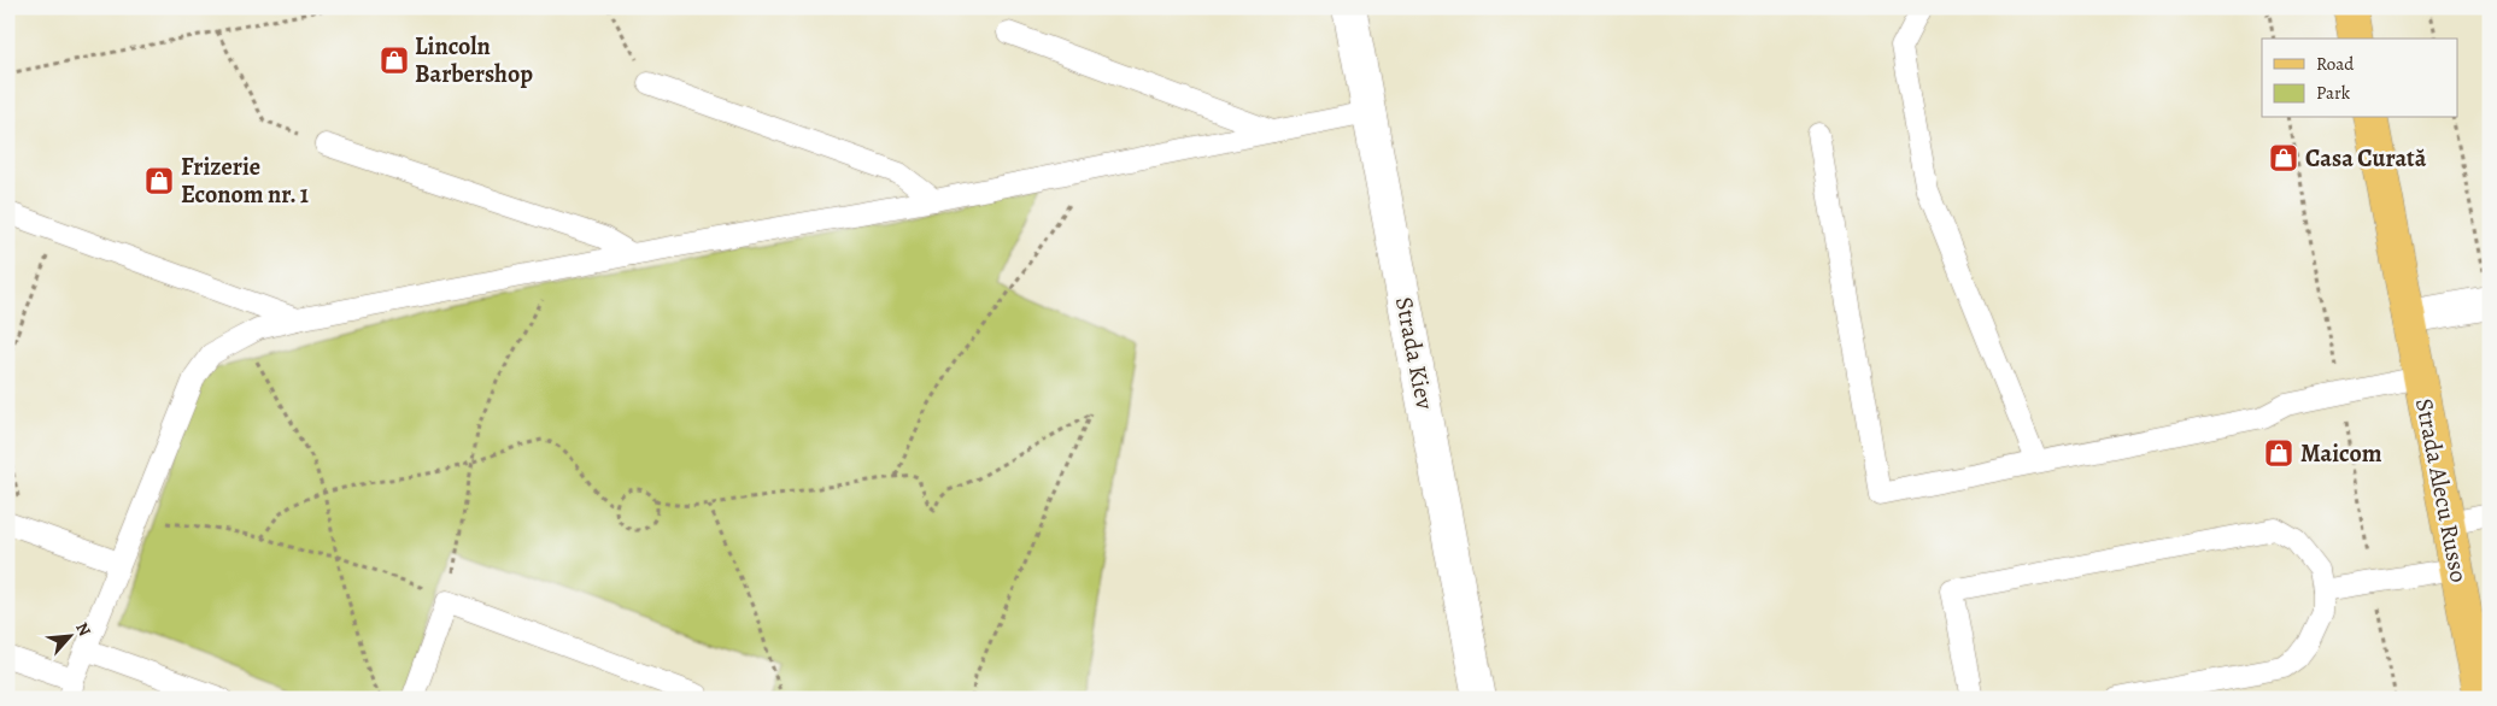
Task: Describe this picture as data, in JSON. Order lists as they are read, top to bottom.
{
  "streets": {
    "main road": ["Strada Alecu Russo"],
    "street": ["Strada Kiev"]
  },
  "places": {
    "shop": [
      "Lincoln Barbershop",
      "Casa Curată",
      "Frizerie Econom nr. 1",
      "Maicom"
    ]
  },
  "legend": ["Road", "Park"],
  "north": "top right"
}
